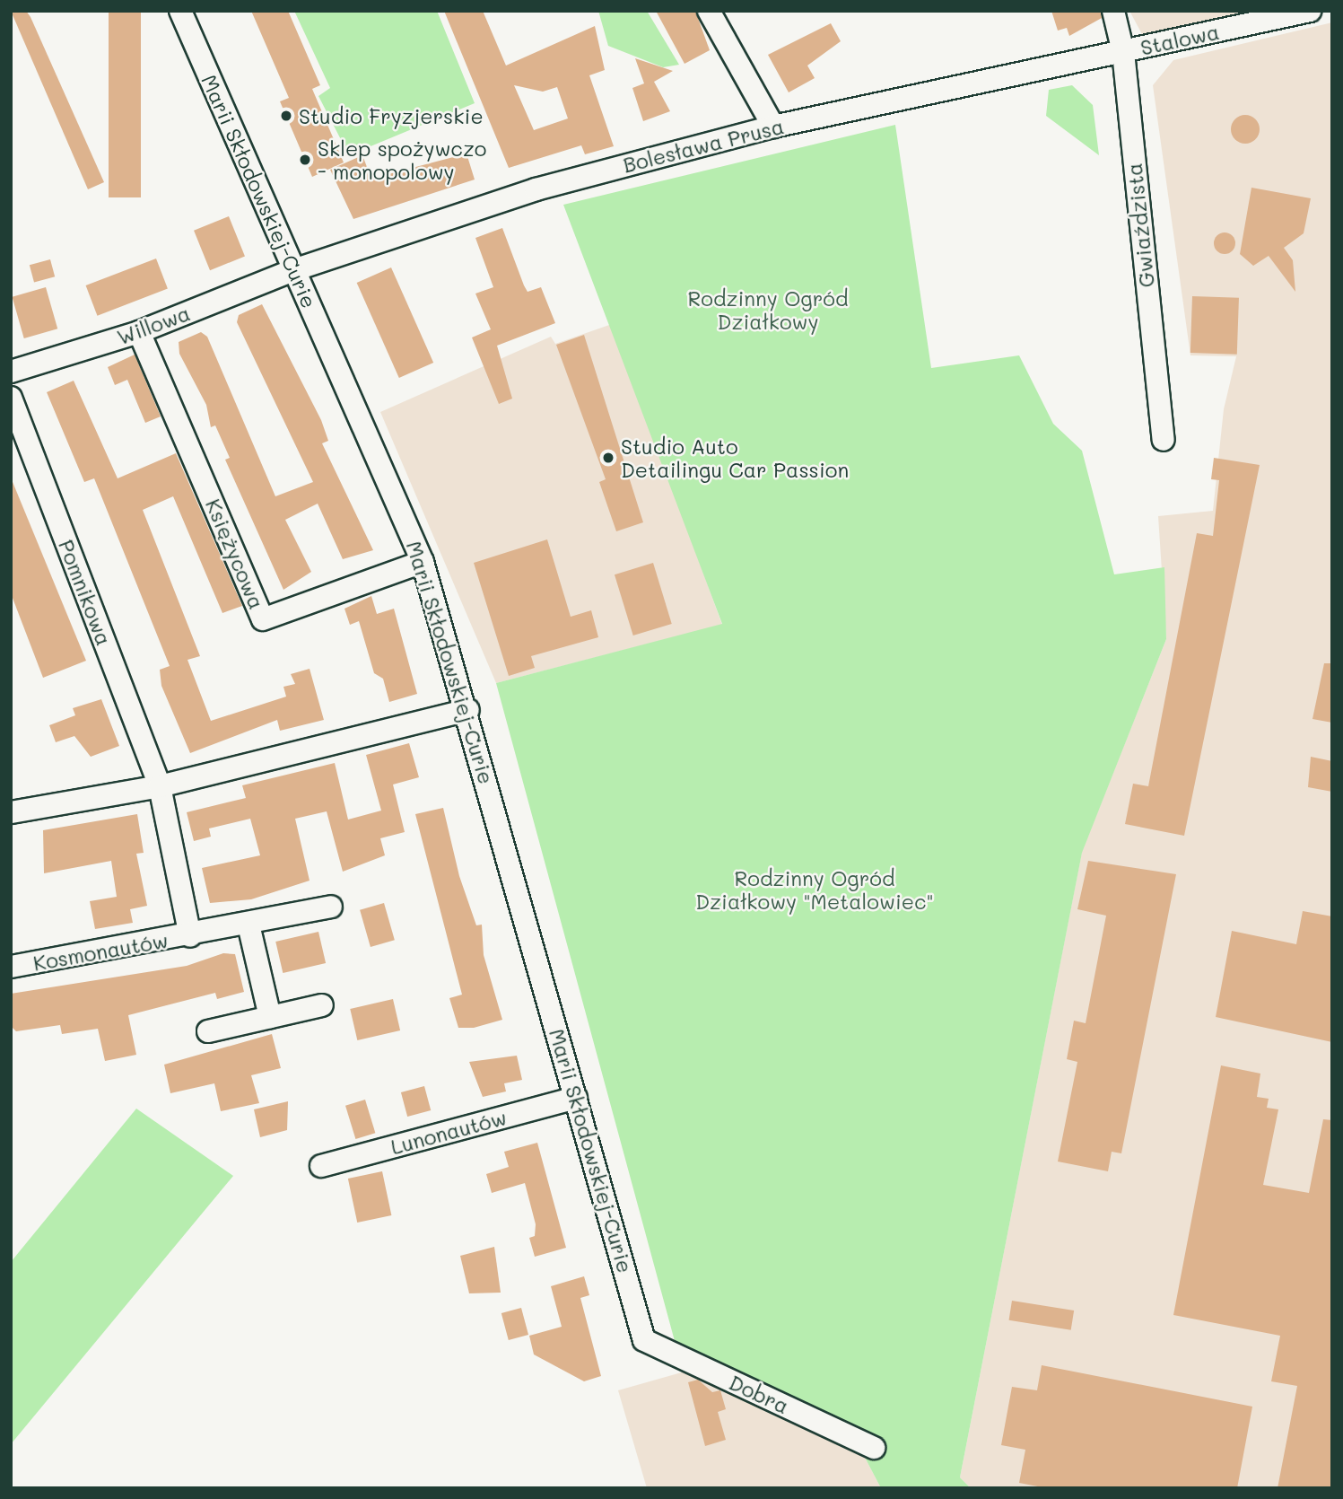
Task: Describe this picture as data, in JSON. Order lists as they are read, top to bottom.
{
  "streets": {
    "street": [
      "Stalowa",
      "Bolesława Prusa",
      "Marii Skłodowskiej-Curie",
      "Gwiaździsta",
      "Willowa",
      "Księżycowa",
      "Pomnikowa",
      "Kosmonautów",
      "Lunonautów",
      "Dobra"
    ]
  },
  "crossings": [
    ["Stalowa", "Bolesława Prusa"],
    ["Stalowa", "Gwiaździsta"],
    ["Bolesława Prusa", "Marii Skłodowskiej-Curie"],
    ["Bolesława Prusa", "Gwiaździsta"],
    ["Bolesława Prusa", "Willowa"],
    ["Marii Skłodowskiej-Curie", "Willowa"],
    ["Marii Skłodowskiej-Curie", "Księżycowa"],
    ["Marii Skłodowskiej-Curie", "Lunonautów"],
    ["Marii Skłodowskiej-Curie", "Dobra"],
    ["Willowa", "Księżycowa"],
    ["Pomnikowa", "Kosmonautów"]
  ],
  "parks": ["Rodzinny Ogród Działkowy", "Rodzinny Ogród Działkowy \"Metalowiec\""],
  "places": ["Studio Fryzjerskie", "Sklep spożywczo - monopolowy", "Studio Auto Detailingu Car Passion"]
}
